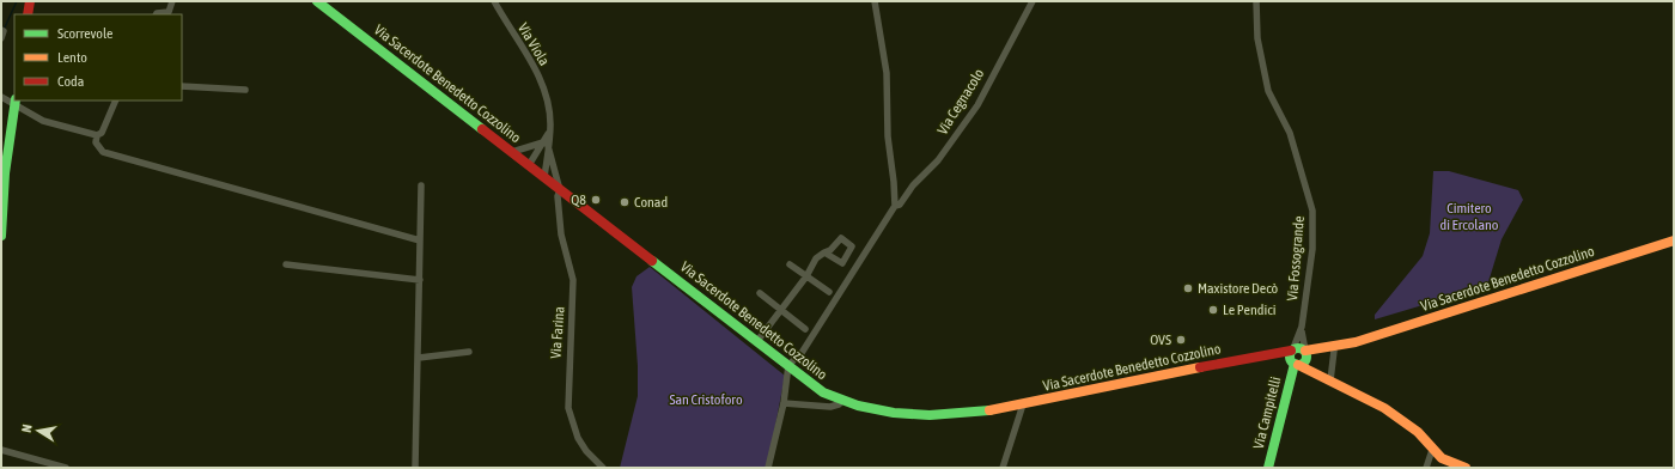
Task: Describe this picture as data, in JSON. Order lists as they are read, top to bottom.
{
  "streets": {
    "main road": ["Via Sacerdote Benedetto Cozzolino", "Via Campitelli"],
    "street": [
      "Via Viola",
      "Via Cegnacolo",
      "Via Fossogrande",
      "Via Farina"
    ]
  },
  "crossings": [
    ["Via Viola", "Via Sacerdote Benedetto Cozzolino"],
    ["Via Sacerdote Benedetto Cozzolino", "Via Cegnacolo"],
    ["Via Sacerdote Benedetto Cozzolino", "Via Farina"],
    ["Via Sacerdote Benedetto Cozzolino", "Via Campitelli"]
  ],
  "parks": ["Cimitero di Ercolano", "San Cristoforo"],
  "places": [
    "Q8",
    "Conad",
    "Maxistore Decò",
    "Le Pendici",
    "OVS"
  ],
  "legend": ["Scorrevole", "Lento", "Coda"],
  "north": "left"
}
